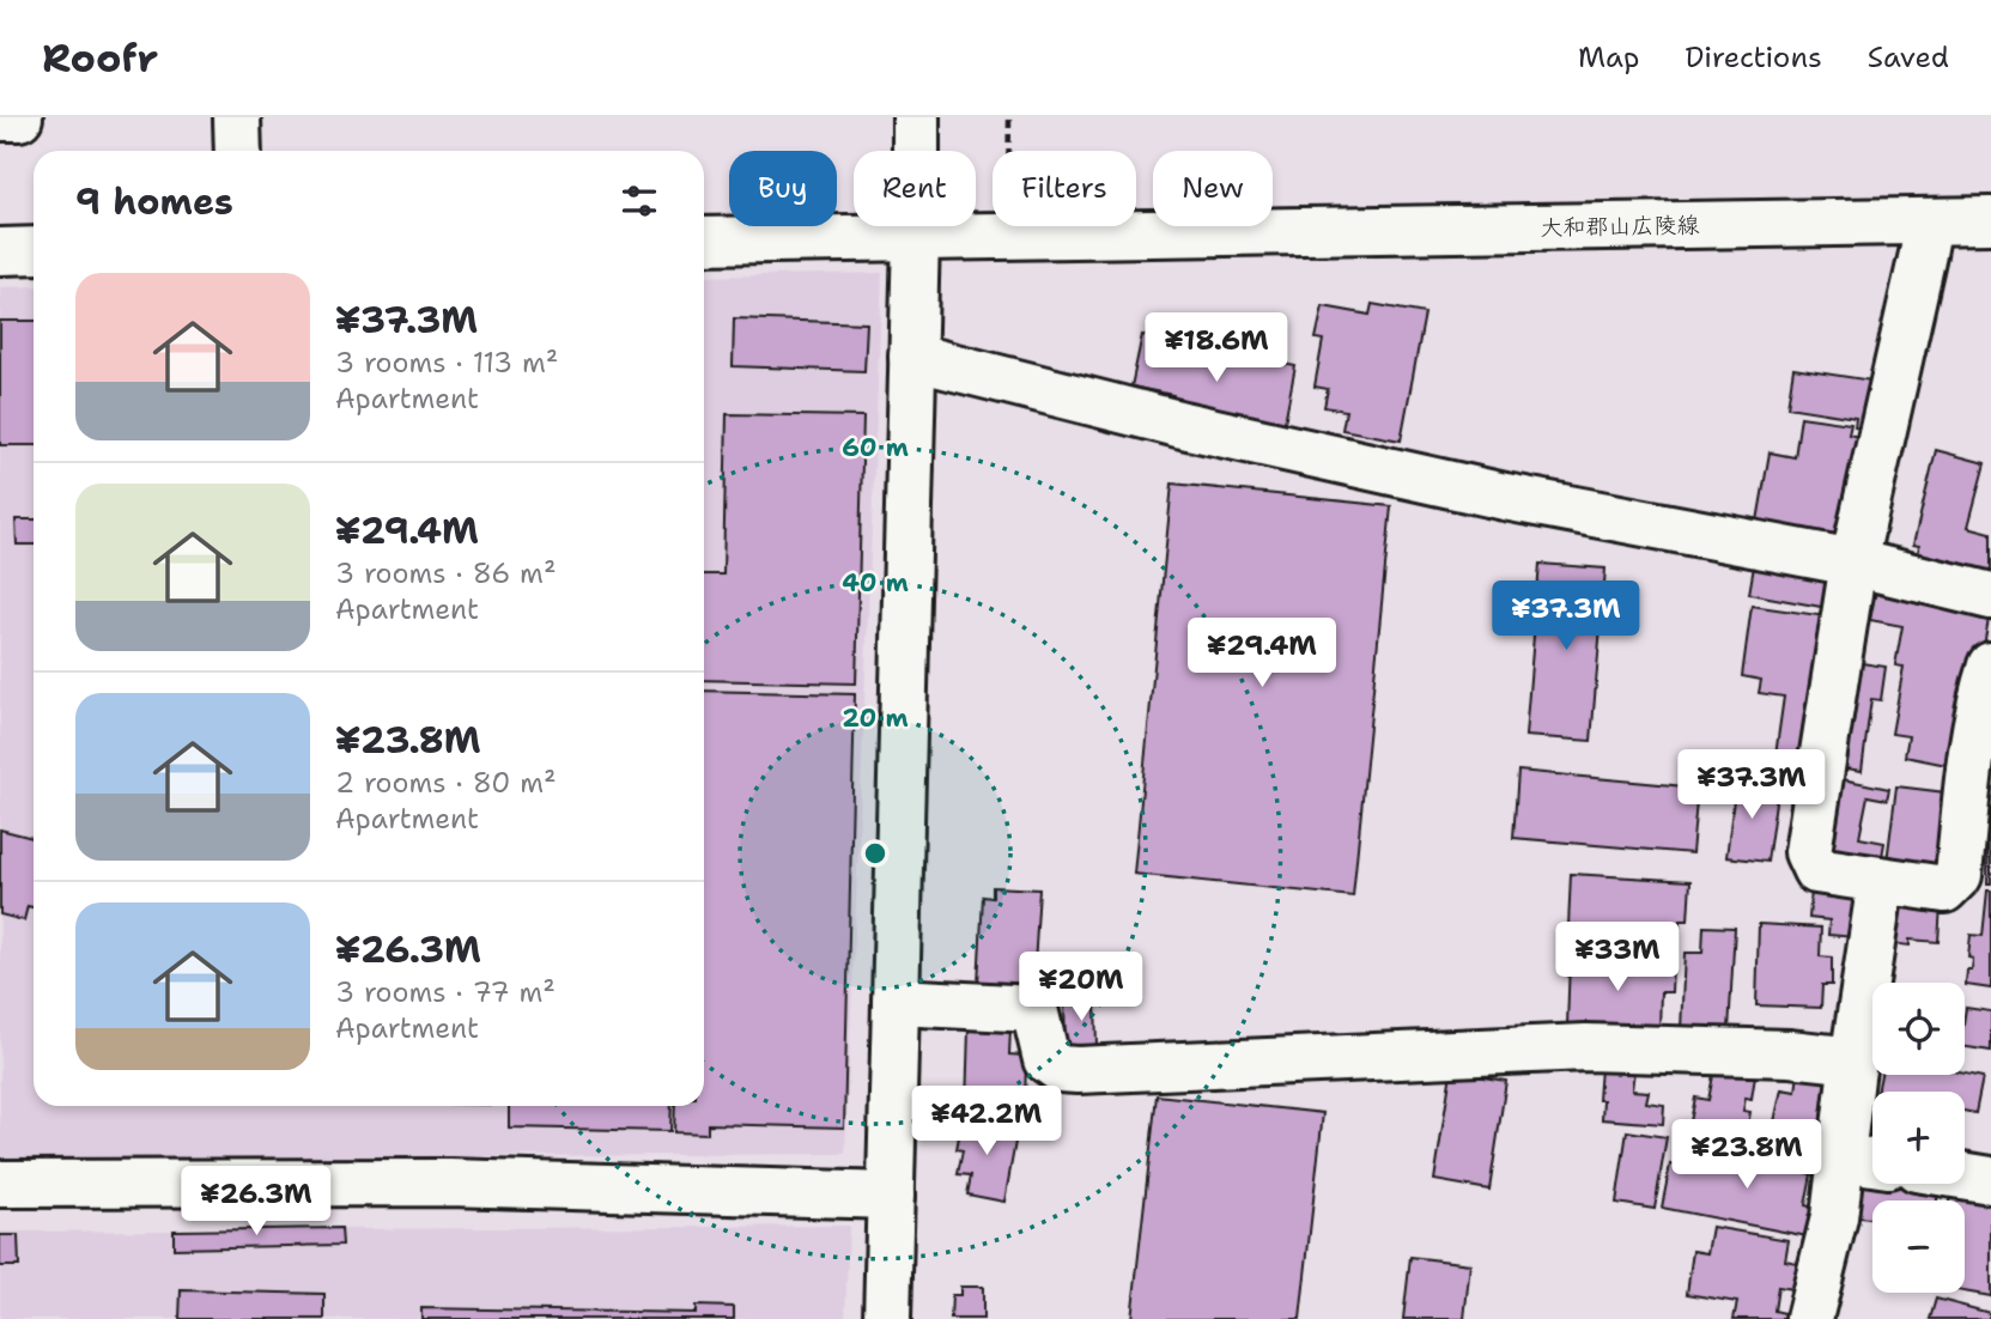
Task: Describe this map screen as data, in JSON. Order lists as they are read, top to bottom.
{
  "streets": {
    "street": ["大和郡山広陵線"]
  },
  "page": {
    "header": "Roofr",
    "nav": ["Map", "Directions", "Saved"],
    "chip": [
      "Buy",
      "Rent",
      "Filters",
      "New"
    ],
    "heading": "9 homes",
    "list": [
      {
        "name": "¥37.3M",
        "note": "3 rooms · 113 m² · Apartment"
      },
      {
        "name": "¥29.4M",
        "note": "3 rooms · 86 m² · Apartment"
      },
      {
        "name": "¥23.8M",
        "note": "2 rooms · 80 m² · Apartment"
      },
      {
        "name": "¥26.3M",
        "note": "3 rooms · 77 m² · Apartment"
      }
    ],
    "price": [
      "¥18.6M",
      "¥37.3M",
      "¥29.4M",
      "¥37.3M",
      "¥33M",
      "¥20M",
      "¥42.2M",
      "¥23.8M",
      "¥26.3M"
    ],
    "map_buttons": ["+", "−"]
  },
  "rings": ["60 m", "40 m", "20 m"]
}
